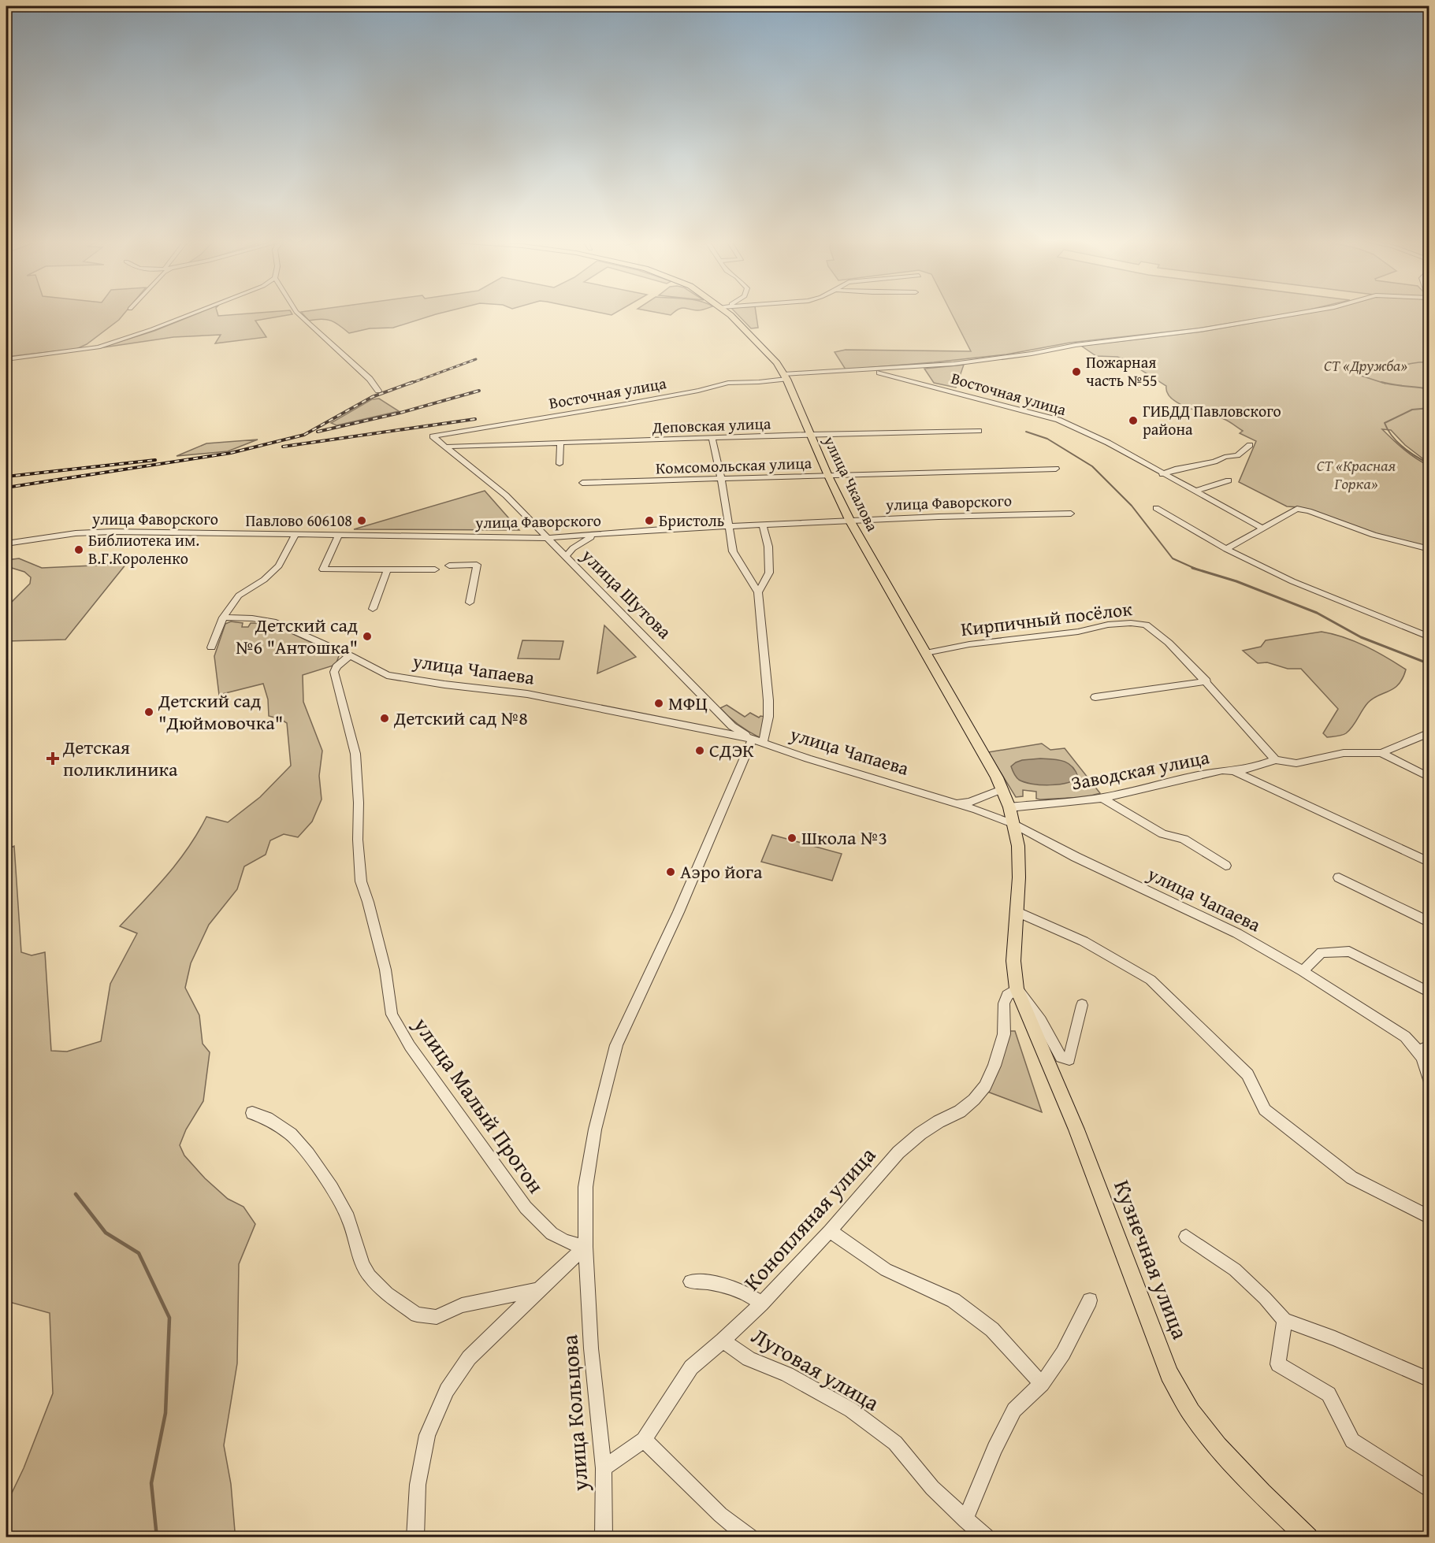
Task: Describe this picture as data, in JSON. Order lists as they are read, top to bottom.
{
  "streets": {
    "main road": ["улица Чкалова", "Кузнечная улица"],
    "street": [
      "Восточная улица",
      "Деповская улица",
      "Комсомольская улица",
      "улица Фаворского",
      "улица Шутова",
      "Кирпичный посёлок",
      "улица Чапаева",
      "Заводская улица",
      "улица Малый Прогон",
      "Конопляная улица",
      "Луговая улица",
      "улица Кольцова"
    ]
  },
  "crossings": [
    ["Восточная улица", "улица Чкалова"],
    ["Восточная улица", "улица Шутова"],
    ["Деповская улица", "улица Чкалова"],
    ["Деповская улица", "улица Шутова"],
    ["Комсомольская улица", "улица Чкалова"],
    ["улица Чкалова", "улица Фаворского"],
    ["улица Чкалова", "Кирпичный посёлок"],
    ["улица Чкалова", "улица Чапаева"],
    ["улица Чкалова", "Заводская улица"],
    ["улица Фаворского", "улица Шутова"],
    ["улица Шутова", "улица Чапаева"],
    ["улица Шутова", "улица Кольцова"],
    ["Кирпичный посёлок", "Заводская улица"],
    ["улица Чапаева", "улица Малый Прогон"],
    ["улица Чапаева", "улица Кольцова"],
    ["улица Малый Прогон", "улица Кольцова"],
    ["Конопляная улица", "Кузнечная улица"],
    ["Конопляная улица", "Луговая улица"],
    ["Конопляная улица", "улица Кольцова"]
  ],
  "parks": ["СТ «Дружба»", "СТ «Красная Горка»"],
  "places": {
    "other": [
      "Пожарная часть №55",
      "ГИБДД Павловского района",
      "Павлово 606108",
      "Бристоль",
      "Библиотека им. В.Г.Короленко",
      "Детский сад №6 \"Антошка\"",
      "МФЦ",
      "Детский сад \"Дюймовочка\"",
      "Детский сад №8",
      "СДЭК",
      "Школа №3",
      "Аэро йога"
    ],
    "health": ["Детская поликлиника"]
  }
}
